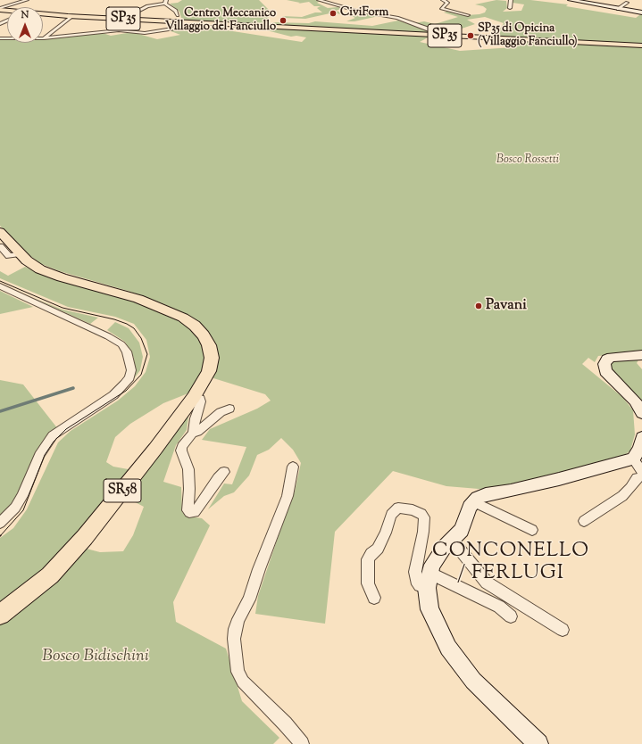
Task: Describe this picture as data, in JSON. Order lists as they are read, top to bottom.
{
  "streets": {
    "main road": ["SP35", "SR58"]
  },
  "districts": ["CONCONELLO / FERLUGI"],
  "parks": ["Bosco Rossetti", "Bosco Bidischini"],
  "places": [
    "CiviForm",
    "Centro Meccanico Villaggio del Fanciullo",
    "SP35 di Opicina (Villaggio Fanciullo)",
    "Pavani"
  ],
  "north": "top"
}
